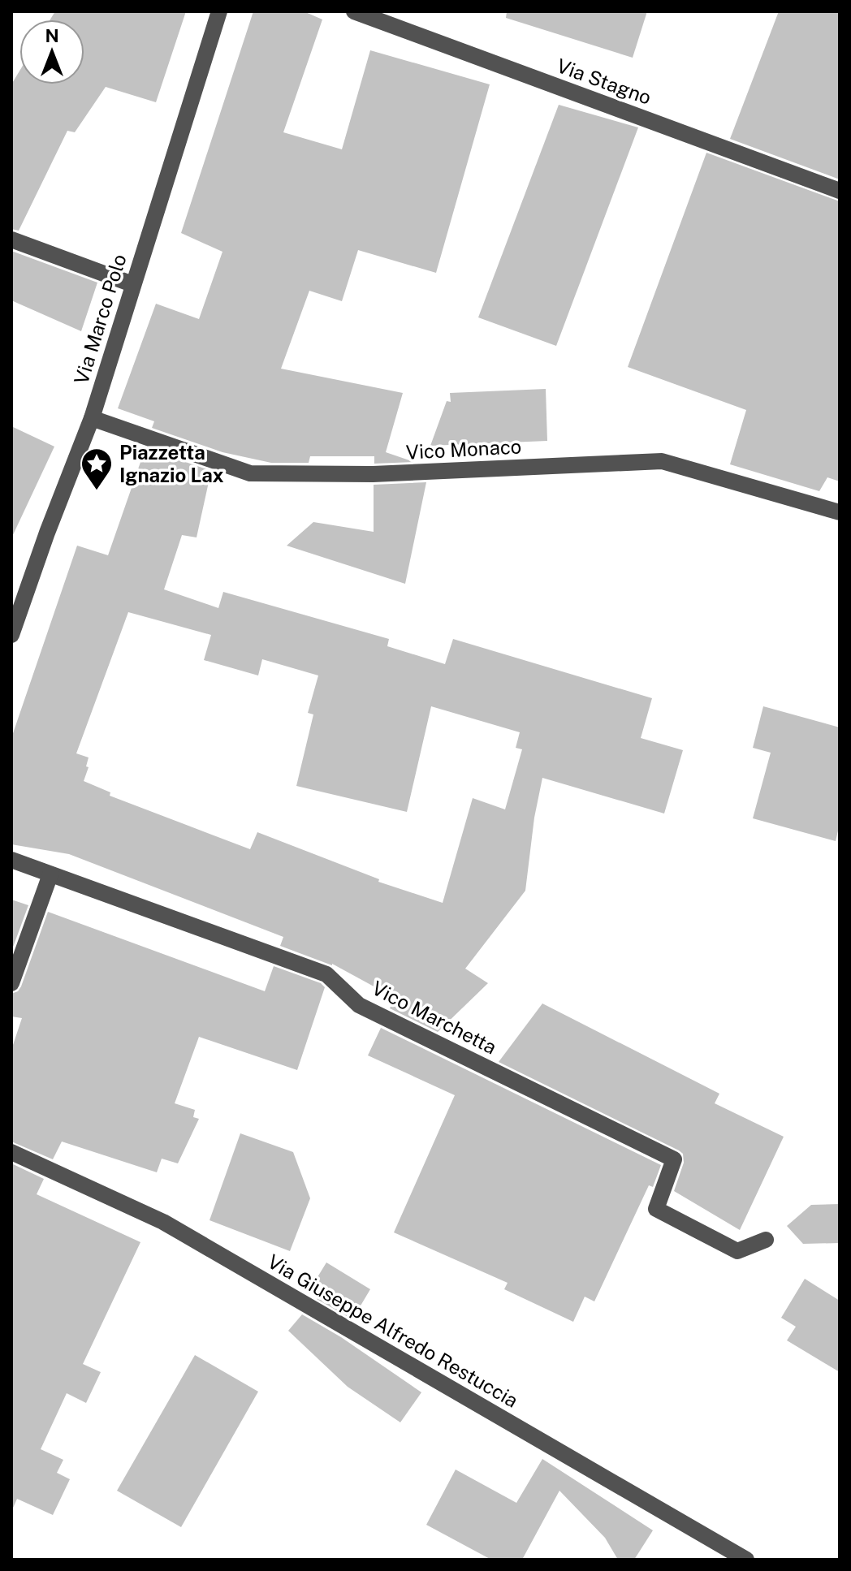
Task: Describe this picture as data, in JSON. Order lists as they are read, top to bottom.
{
  "streets": {
    "street": [
      "Via Stagno",
      "Via Marco Polo",
      "Vico Monaco",
      "Vico Marchetta",
      "Via Giuseppe Alfredo Restuccia"
    ]
  },
  "crossings": [
    ["Via Marco Polo", "Vico Monaco"]
  ],
  "places": {
    "place": ["Piazzetta Ignazio Lax"]
  },
  "north": "top"
}
